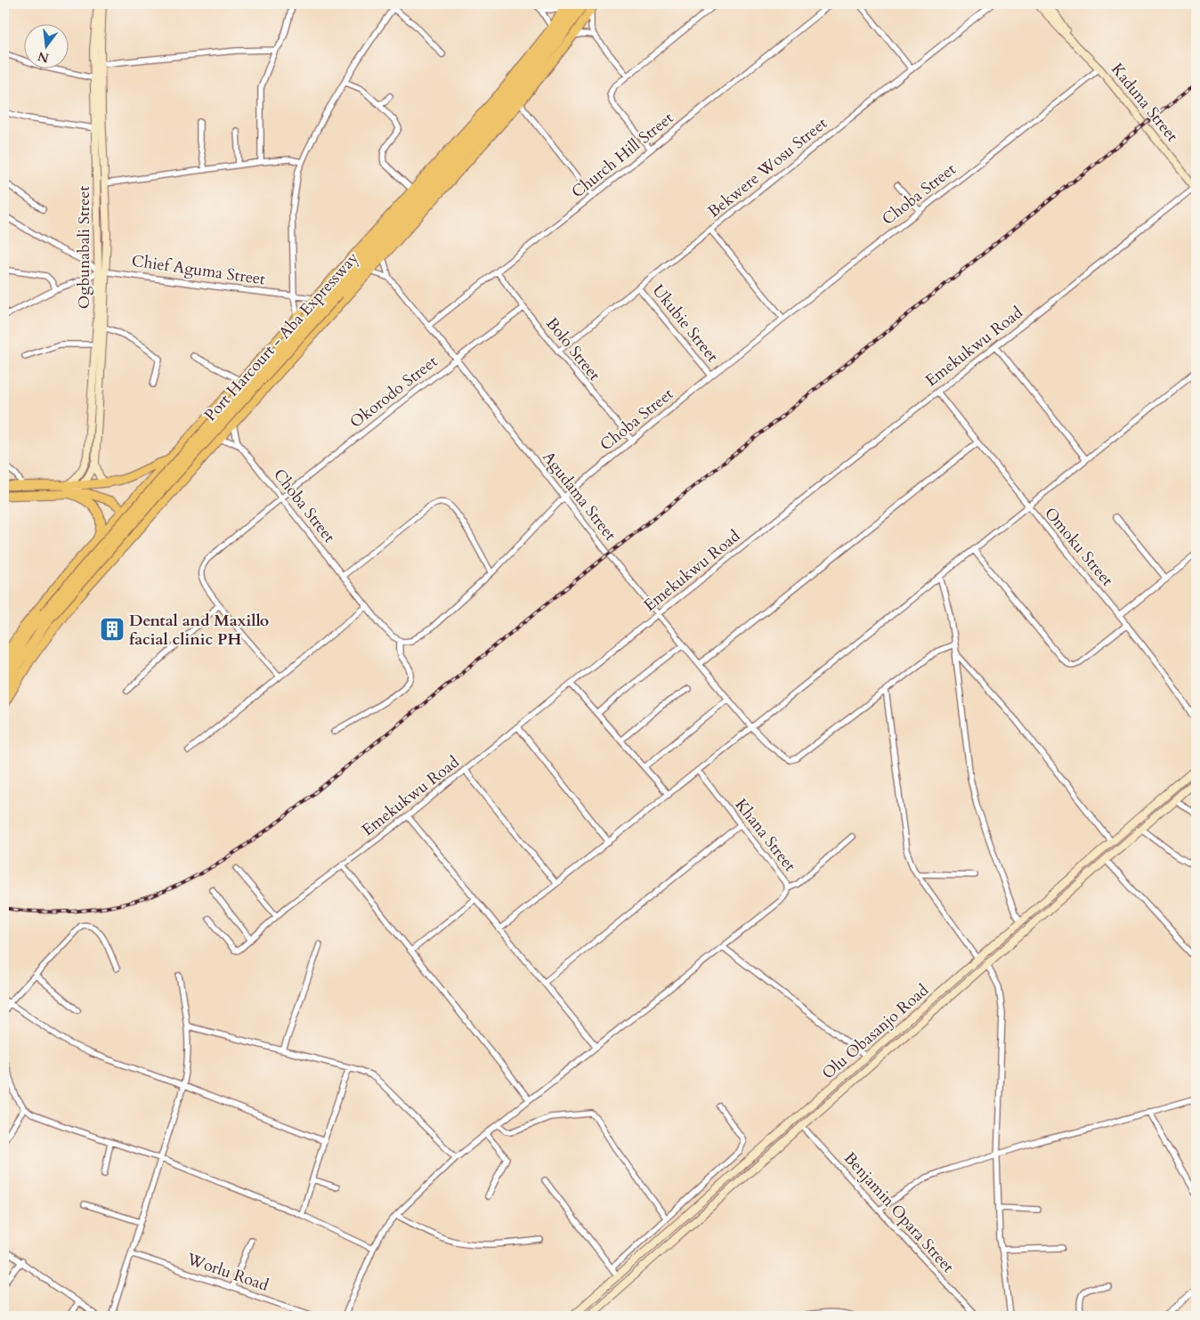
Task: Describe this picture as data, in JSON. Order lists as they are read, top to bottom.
{
  "streets": {
    "highway": ["Port Harcourt - Aba Expressway"],
    "main road": ["Kaduna Street", "Ogbunabali Street", "Olu Obasanjo Road"],
    "street": [
      "Church Hill Street",
      "Bekwere Wosu Street",
      "Choba Street",
      "Chief Aguma Street",
      "Ukubie Street",
      "Emekukwu Road",
      "Bolo Street",
      "Okorodo Street",
      "Agudama Street",
      "Omoku Street",
      "Khana Street",
      "Benjamin Opara Street",
      "Worlu Road"
    ]
  },
  "crossings": [
    ["Kaduna Street", "Choba Street"],
    ["Kaduna Street", "Emekukwu Road"],
    ["Church Hill Street", "Bolo Street"],
    ["Church Hill Street", "Agudama Street"],
    ["Bekwere Wosu Street", "Ukubie Street"],
    ["Bekwere Wosu Street", "Bolo Street"],
    ["Choba Street", "Ukubie Street"],
    ["Choba Street", "Bolo Street"],
    ["Choba Street", "Okorodo Street"],
    ["Choba Street", "Agudama Street"],
    ["Ogbunabali Street", "Chief Aguma Street"],
    ["Emekukwu Road", "Agudama Street"],
    ["Emekukwu Road", "Omoku Street"],
    ["Bolo Street", "Okorodo Street"],
    ["Okorodo Street", "Agudama Street"],
    ["Olu Obasanjo Road", "Benjamin Opara Street"]
  ],
  "places": {
    "building": ["Dental and Maxillo facial clinic PH"]
  },
  "north": "bottom"
}
